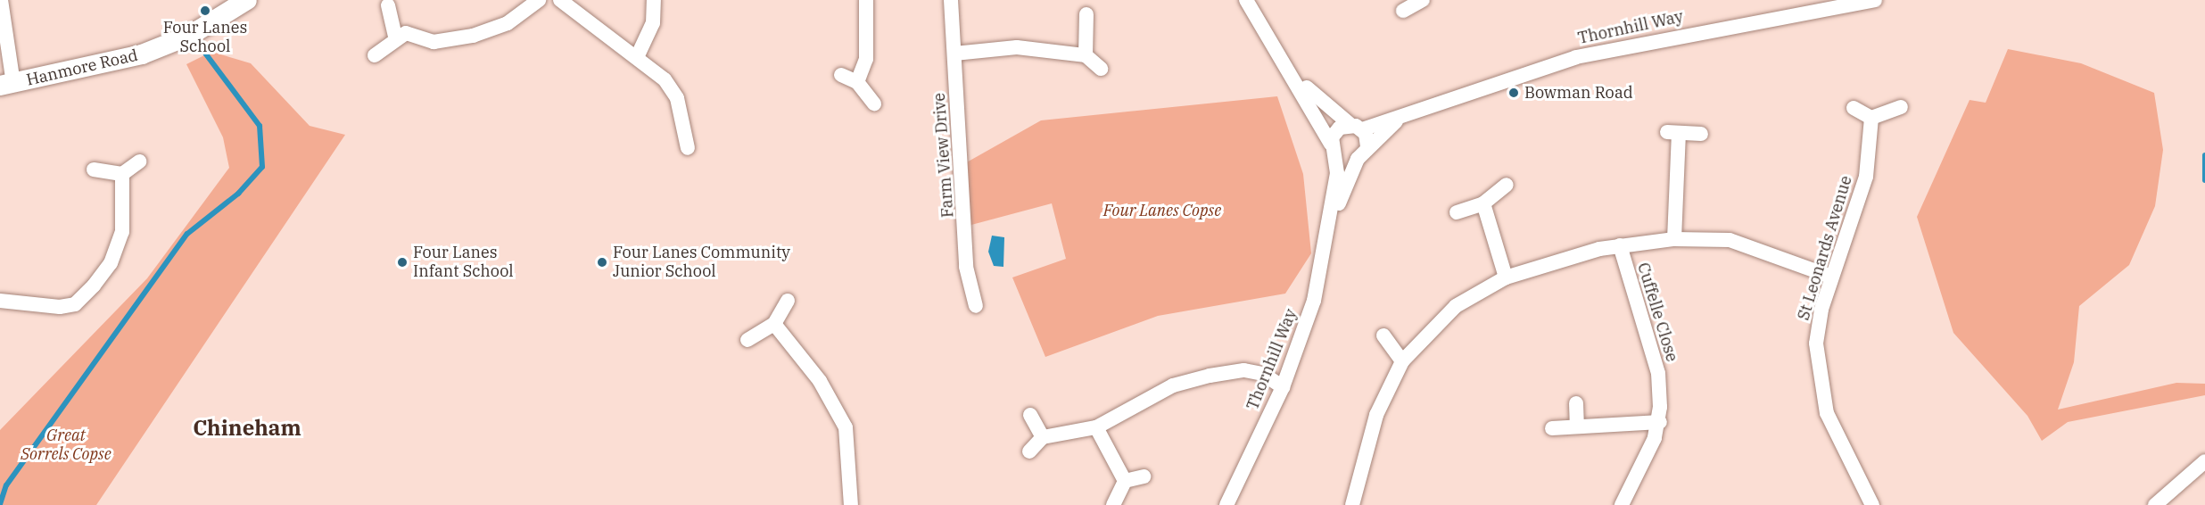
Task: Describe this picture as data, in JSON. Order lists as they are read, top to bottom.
{
  "streets": {
    "street": [
      "Thornhill Way",
      "Hanmore Road",
      "Farm View Drive",
      "St Leonards Avenue",
      "Cuffelle Close"
    ]
  },
  "districts": ["Chineham"],
  "parks": ["Four Lanes Copse", "Great Sorrels Copse"],
  "places": [
    "Four Lanes School",
    "Bowman Road",
    "Four Lanes Infant School",
    "Four Lanes Community Junior School"
  ]
}
